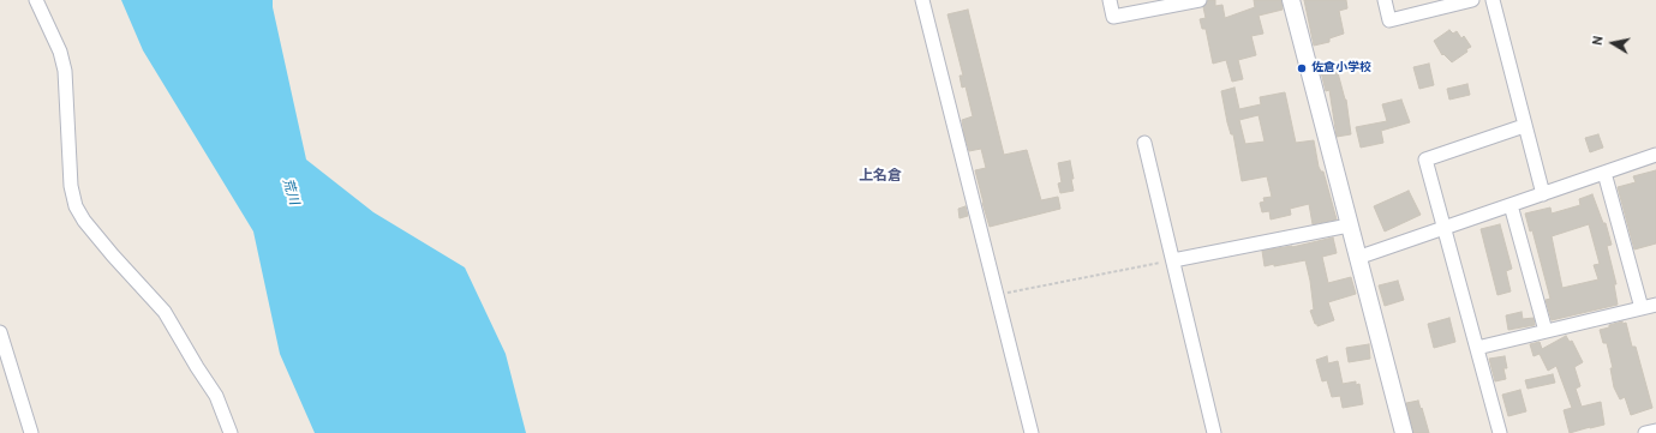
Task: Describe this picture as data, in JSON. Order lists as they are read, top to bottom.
{
  "districts": ["上名倉"],
  "water": ["荒川"],
  "places": ["佐倉小学校"],
  "north": "left"
}
